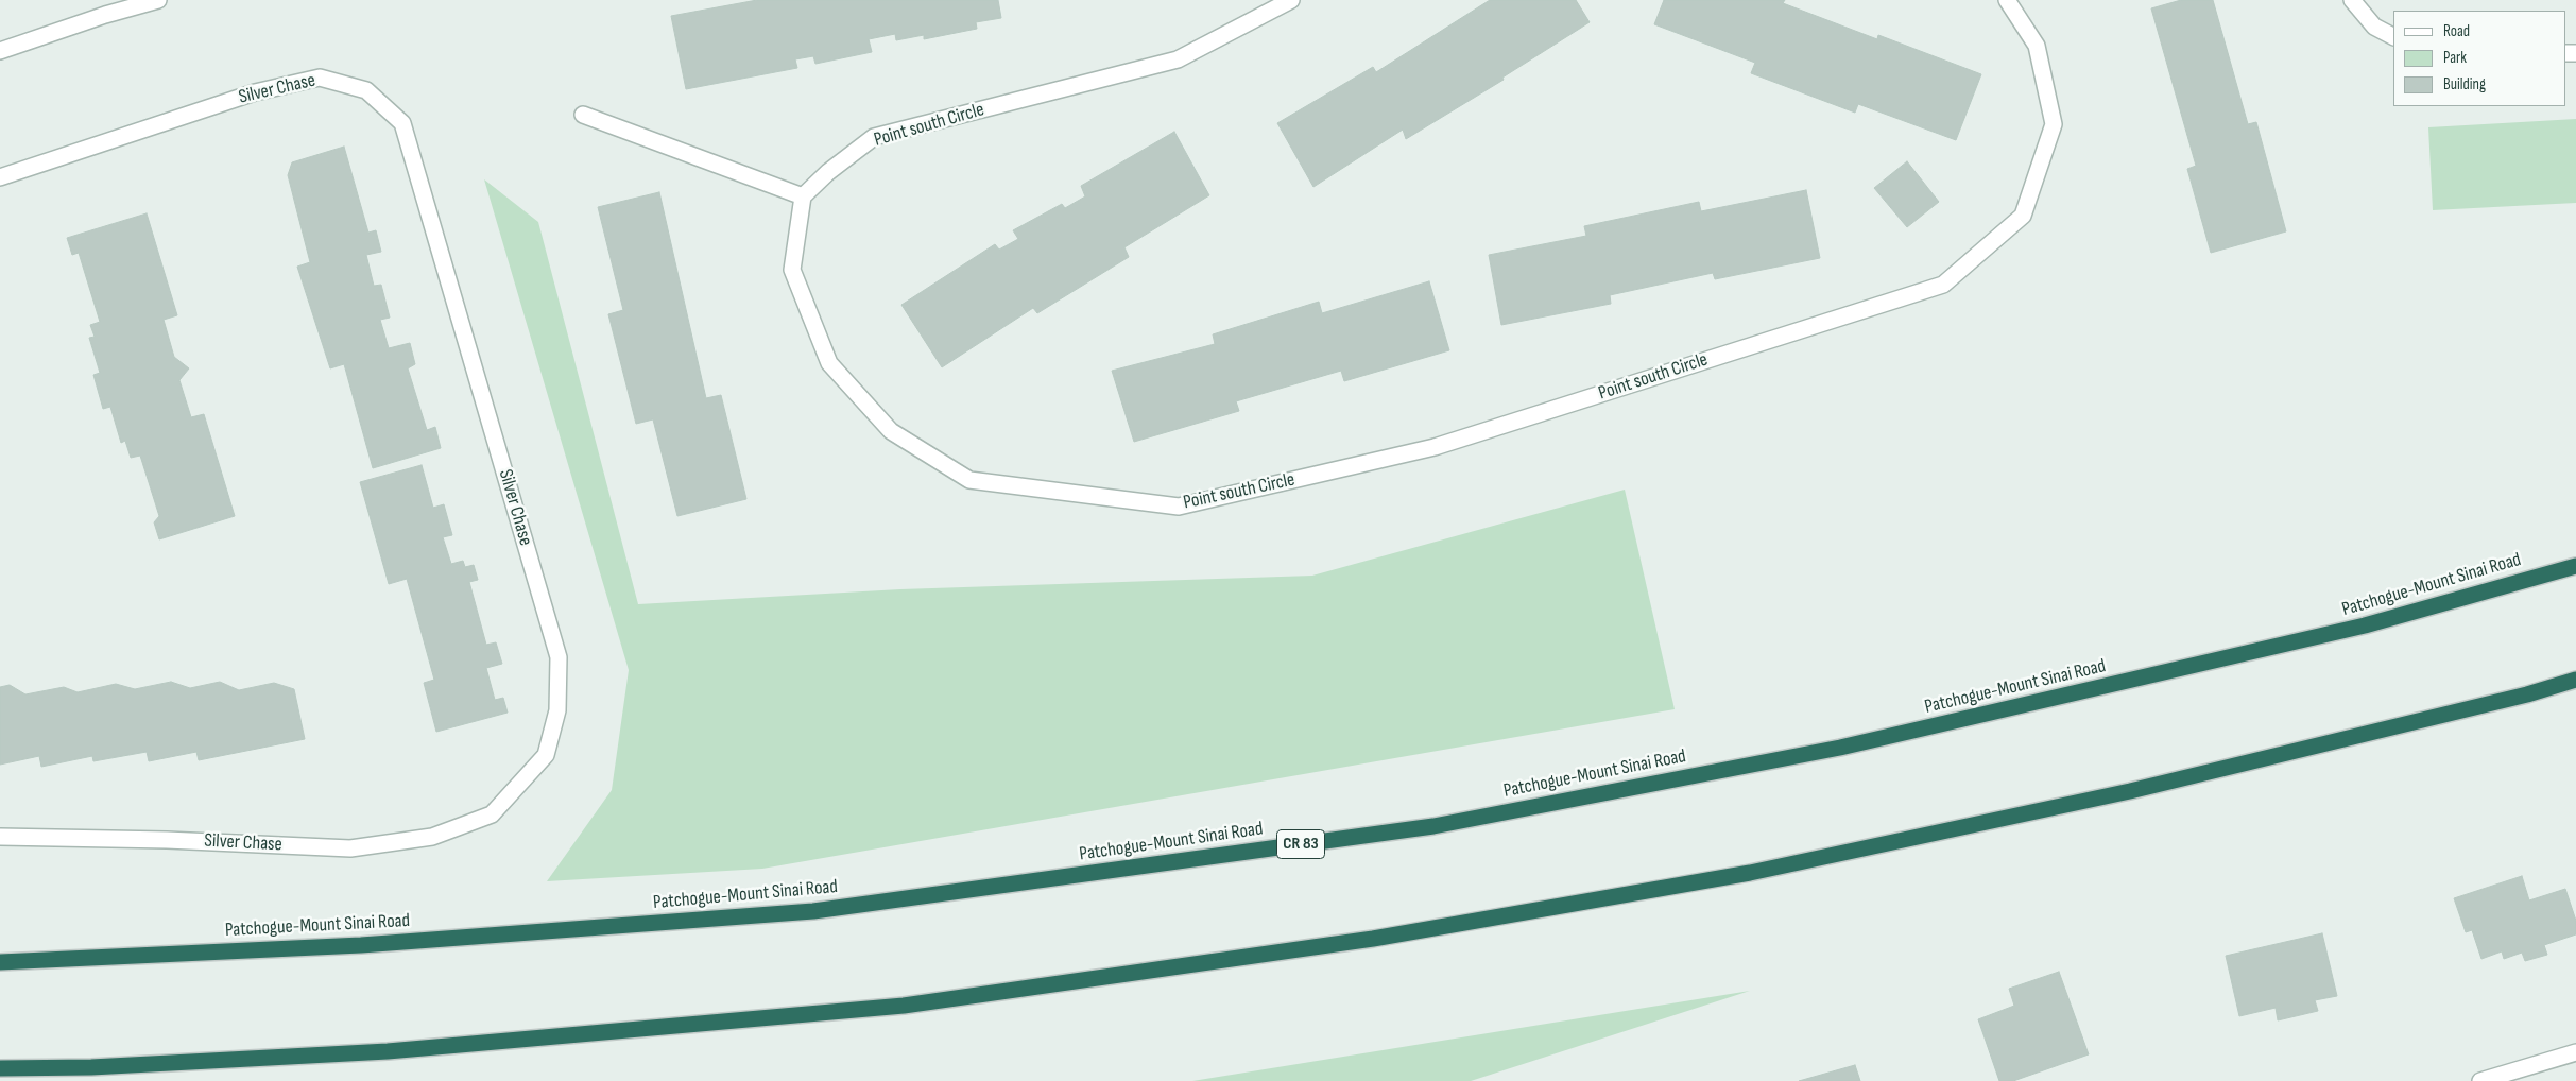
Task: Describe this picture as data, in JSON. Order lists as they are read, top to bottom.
{
  "streets": {
    "highway": ["Patchogue-Mount Sinai Road", "CR 83"],
    "street": ["Silver Chase", "Point south Circle"]
  },
  "legend": ["Road", "Park", "Building"]
}
